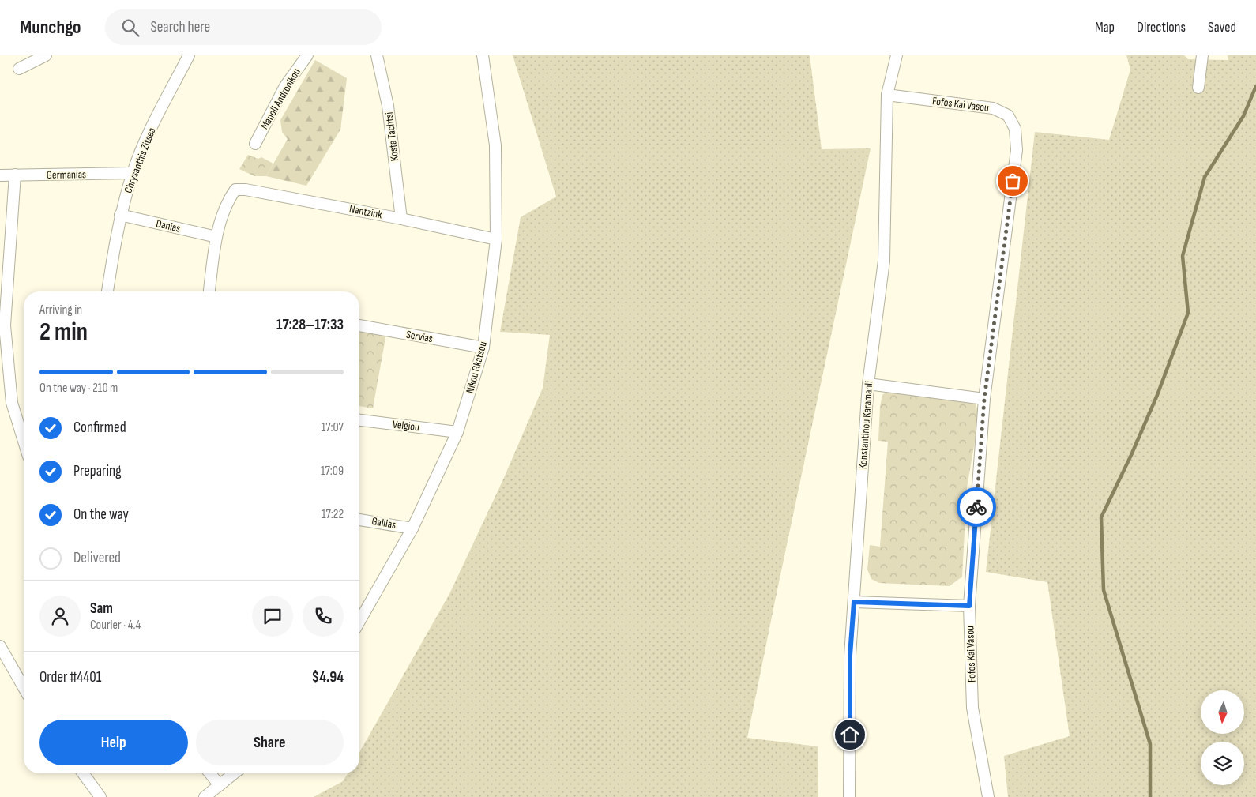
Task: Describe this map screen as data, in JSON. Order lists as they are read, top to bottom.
{
  "streets": {
    "street": [
      "Manoli Andronikou",
      "Fofos Kai Vasou",
      "Kosta Tachtsi",
      "Chrysanthis Zitsea",
      "Germanias",
      "Nantzink",
      "Danias",
      "Servias",
      "Nikou Gkatsou",
      "Konstantinou Karamanli",
      "Velgiou",
      "Gallias"
    ]
  },
  "crossings": [
    ["Fofos Kai Vasou", "Konstantinou Karamanli"],
    ["Kosta Tachtsi", "Nantzink"],
    ["Chrysanthis Zitsea", "Germanias"],
    ["Chrysanthis Zitsea", "Danias"],
    ["Nantzink", "Danias"],
    ["Nantzink", "Nikou Gkatsou"],
    ["Servias", "Nikou Gkatsou"],
    ["Nikou Gkatsou", "Velgiou"],
    ["Nikou Gkatsou", "Gallias"]
  ],
  "north": "bottom",
  "page": {
    "header": "Munchgo",
    "search": "Search here",
    "nav": ["Map", "Directions", "Saved"],
    "heading": ["2 min", "Arriving in", "17:28–17:33"],
    "panel": [
      "Sam",
      "Courier · 4.4",
      "Order #4401",
      "$4.94"
    ],
    "bar": "On the way · 210 m",
    "list": [
      ["Confirmed", "17:07"],
      ["Preparing", "17:09"],
      ["On the way", "17:22"],
      "Delivered"
    ],
    "buttons": ["Help", "Share"]
  }
}
